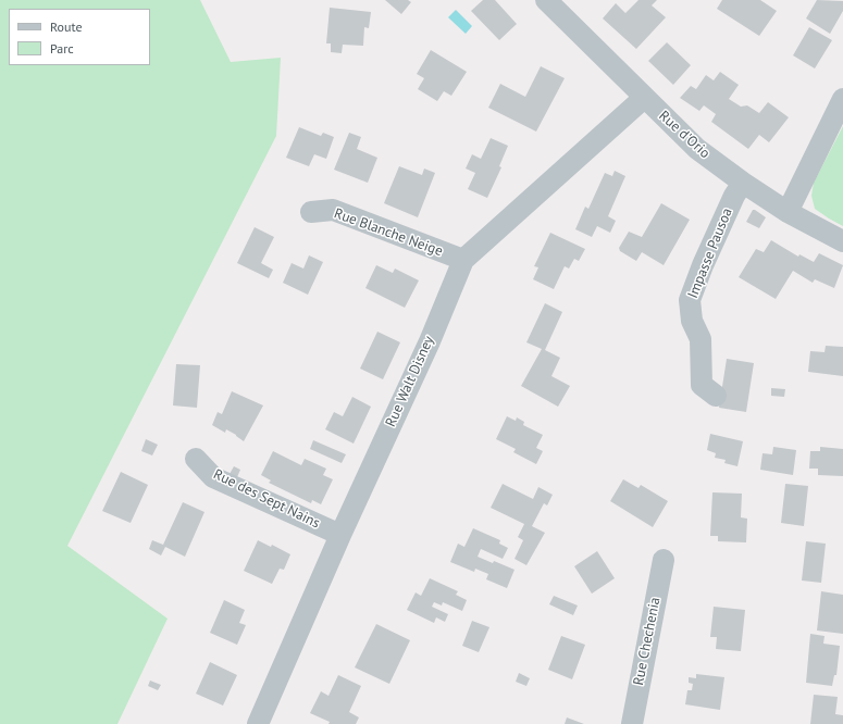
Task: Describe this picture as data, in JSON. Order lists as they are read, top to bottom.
{
  "streets": {
    "street": [
      "Rue d'Orio",
      "Rue Blanche Neige",
      "Impasse Pausoa",
      "Rue Walt Disney",
      "Rue des Sept Nains",
      "Rue Chechenia"
    ]
  },
  "crossings": [
    ["Rue d'Orio", "Impasse Pausoa"],
    ["Rue d'Orio", "Rue Walt Disney"],
    ["Rue Blanche Neige", "Rue Walt Disney"],
    ["Rue Walt Disney", "Rue des Sept Nains"]
  ],
  "legend": ["Route", "Parc"]
}
